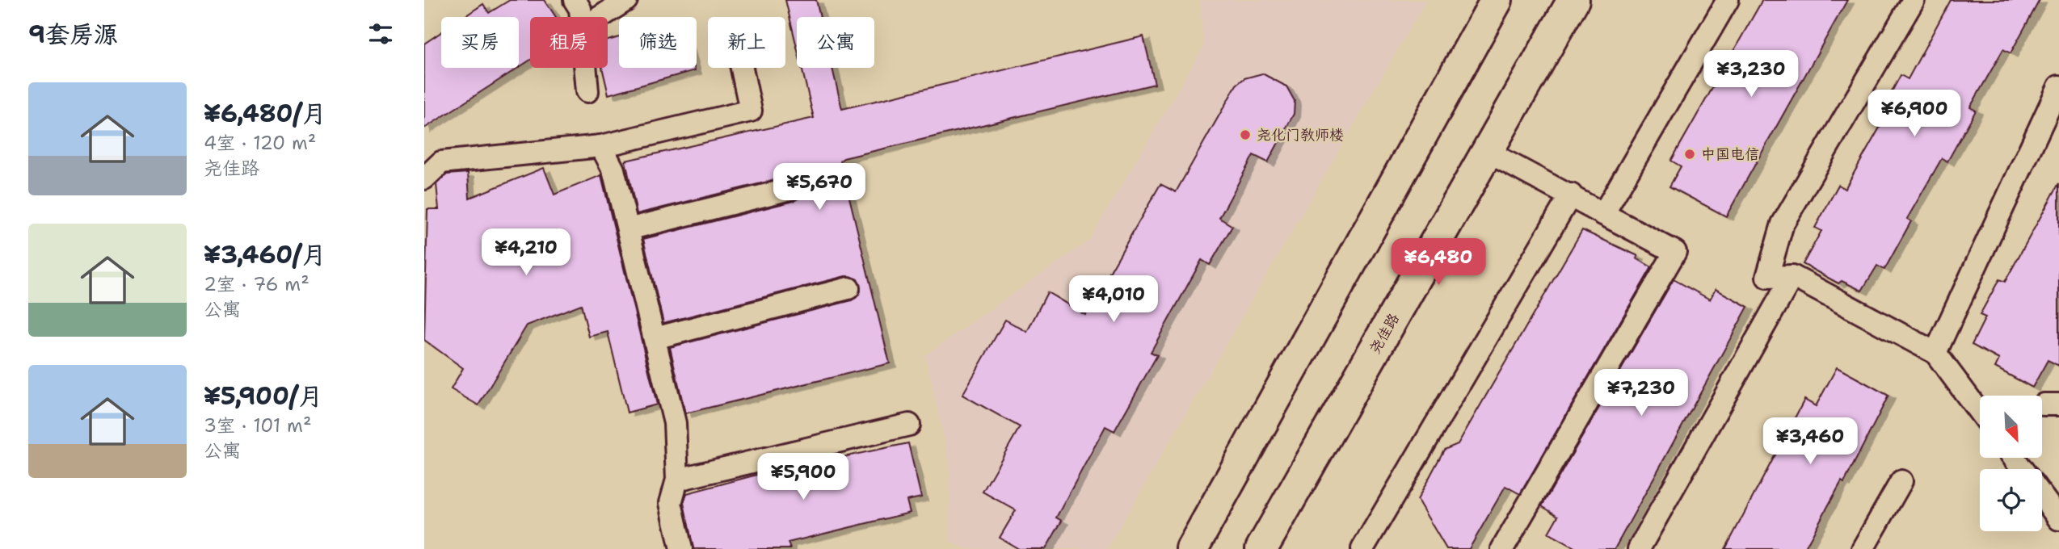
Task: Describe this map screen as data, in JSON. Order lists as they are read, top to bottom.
{
  "streets": {
    "main road": ["尧佳路"]
  },
  "places": ["尧化门教师楼", "中国电信"],
  "north": "bottom right",
  "page": {
    "heading": "9套房源",
    "chip": [
      "买房",
      "租房",
      "筛选",
      "新上",
      "公寓"
    ],
    "price": [
      "¥3,230",
      "¥6,900",
      "¥5,670",
      "¥4,210",
      "¥6,480",
      "¥4,010",
      "¥7,230",
      "¥3,460",
      "¥5,900"
    ],
    "list": [
      {
        "name": "¥6,480/月",
        "note": "4室 · 120 m² · 尧佳路"
      },
      {
        "name": "¥3,460/月",
        "note": "2室 · 76 m² · 公寓"
      },
      {
        "name": "¥5,900/月",
        "note": "3室 · 101 m² · 公寓"
      }
    ]
  }
}
